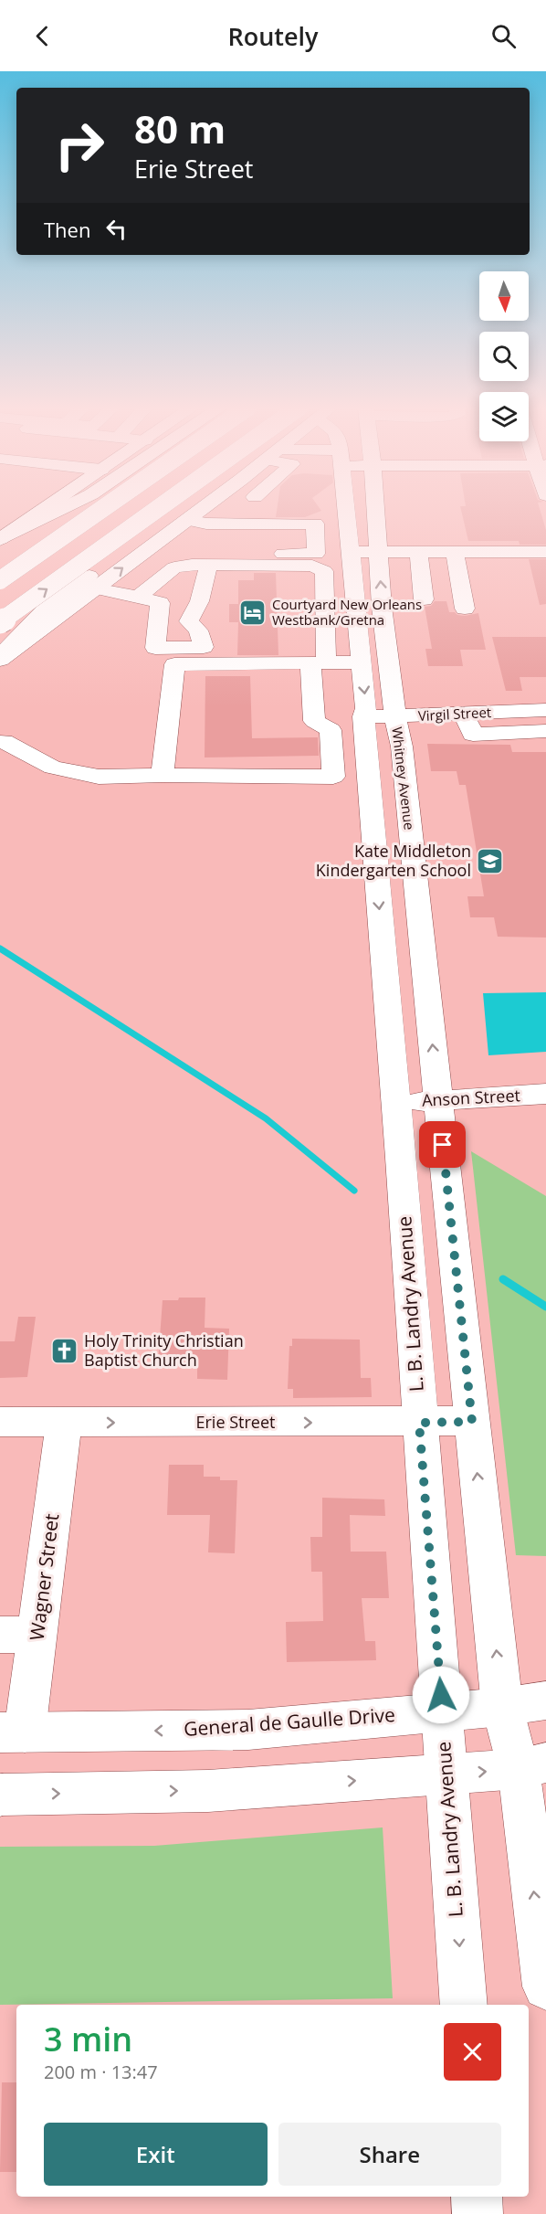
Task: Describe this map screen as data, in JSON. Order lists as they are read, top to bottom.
{
  "streets": {
    "main road": [
      "Virgil Street",
      "Whitney Avenue",
      "Anson Street",
      "L. B. Landry Avenue",
      "Erie Street",
      "Wagner Street",
      "General de Gaulle Drive"
    ]
  },
  "crossings": [
    ["Virgil Street", "Whitney Avenue"],
    ["Whitney Avenue", "Anson Street"],
    ["Whitney Avenue", "L. B. Landry Avenue"],
    ["Whitney Avenue", "Erie Street"],
    ["L. B. Landry Avenue", "Erie Street"],
    ["L. B. Landry Avenue", "General de Gaulle Drive"],
    ["Erie Street", "Wagner Street"],
    ["Wagner Street", "General de Gaulle Drive"]
  ],
  "one_way": ["Erie Street"],
  "places": {
    "hotel": ["Courtyard New Orleans Westbank/Gretna"],
    "school or university": ["Kate Middleton Kindergarten School"],
    "church": ["Holy Trinity Christian Baptist Church"]
  },
  "north": "bottom",
  "page": {
    "header": "Routely",
    "turn": ["80 m", "Erie Street"],
    "then": "Then",
    "heading": ["3 min", "200 m · 13:47"],
    "buttons": ["Exit", "Share"]
  }
}
